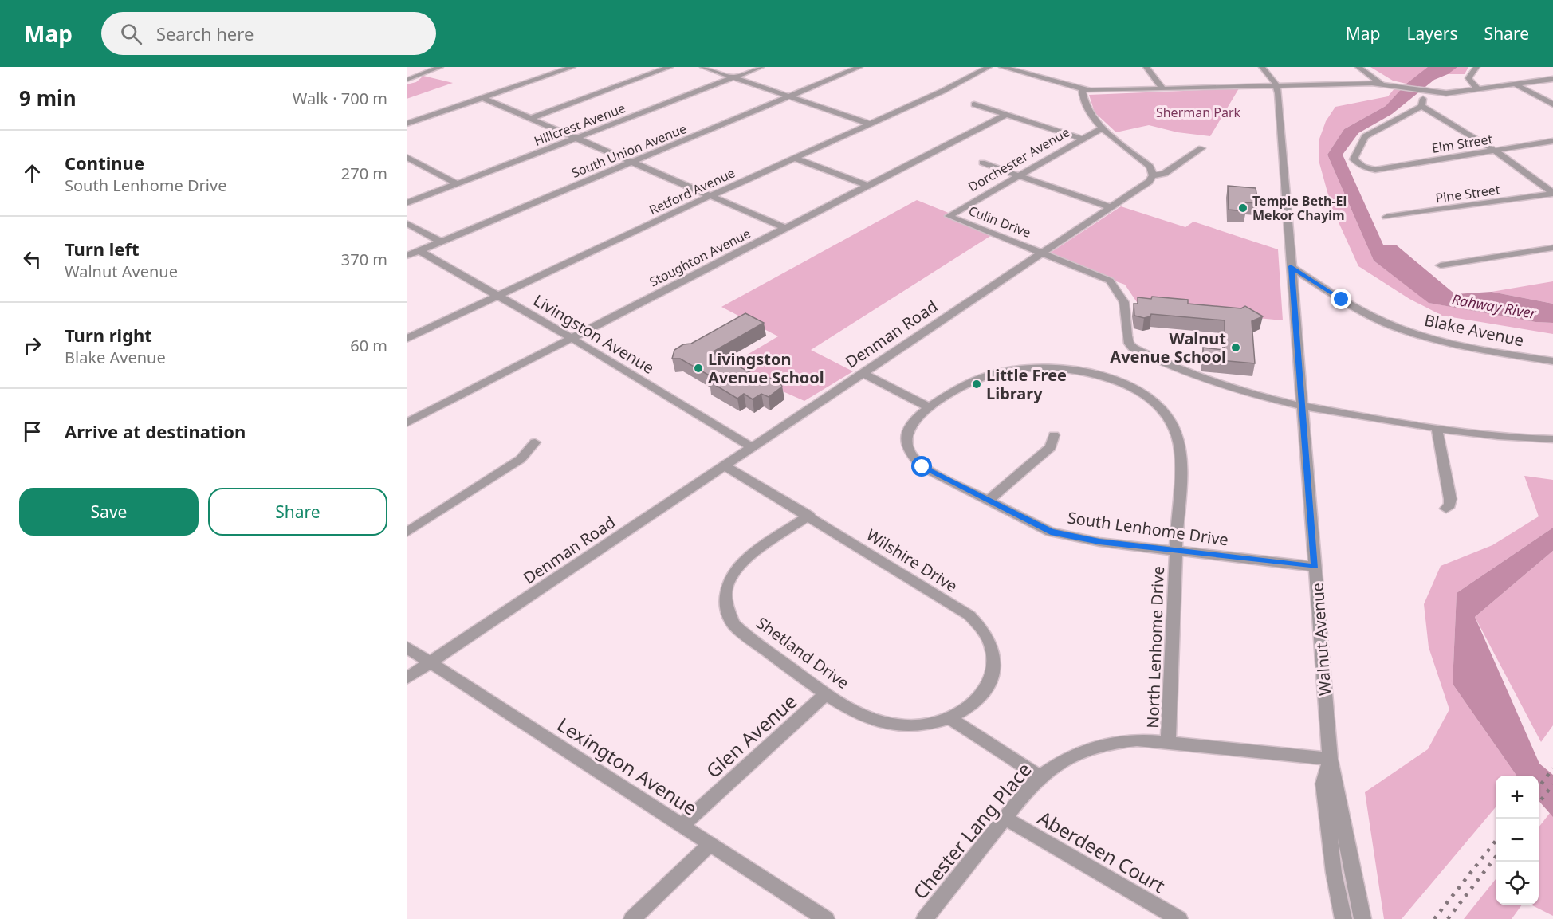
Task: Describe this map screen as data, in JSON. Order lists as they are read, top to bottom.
{
  "streets": {
    "street": [
      "Hillcrest Avenue",
      "Elm Street",
      "South Union Avenue",
      "Dorchester Avenue",
      "Retford Avenue",
      "Pine Street",
      "Culin Drive",
      "Stoughton Avenue",
      "Blake Avenue",
      "Livingston Avenue",
      "Denman Road",
      "South Lenhome Drive",
      "Wilshire Drive",
      "Walnut Avenue",
      "North Lenhome Drive",
      "Shetland Drive",
      "Glen Avenue",
      "Lexington Avenue",
      "Chester Lang Place",
      "Aberdeen Court"
    ]
  },
  "crossings": [
    ["South Union Avenue", "Livingston Avenue"],
    ["Dorchester Avenue", "Culin Drive"],
    ["Retford Avenue", "Livingston Avenue"],
    ["Culin Drive", "Denman Road"],
    ["Culin Drive", "Walnut Avenue"],
    ["Stoughton Avenue", "Livingston Avenue"],
    ["Blake Avenue", "Walnut Avenue"],
    ["Livingston Avenue", "Denman Road"],
    ["Denman Road", "Wilshire Drive"],
    ["Denman Road", "Lexington Avenue"],
    ["South Lenhome Drive", "Walnut Avenue"],
    ["South Lenhome Drive", "North Lenhome Drive"],
    ["Wilshire Drive", "Shetland Drive"],
    ["Walnut Avenue", "Chester Lang Place"],
    ["North Lenhome Drive", "Chester Lang Place"],
    ["Shetland Drive", "Glen Avenue"],
    ["Glen Avenue", "Lexington Avenue"],
    ["Chester Lang Place", "Aberdeen Court"]
  ],
  "water": ["Rahway River"],
  "parks": ["Sherman Park"],
  "places": [
    "Temple Beth-El Mekor Chayim",
    "Walnut Avenue School",
    "Livingston Avenue School",
    "Little Free Library"
  ],
  "page": {
    "header": "Map",
    "search": "Search here",
    "nav": ["Map", "Layers", "Share"],
    "heading": ["9 min", "Walk · 700 m"],
    "list": [
      ["Continue", "South Lenhome Drive", "270 m"],
      ["Turn left", "Walnut Avenue", "370 m"],
      ["Turn right", "Blake Avenue", "60 m"],
      "Arrive at destination"
    ],
    "buttons": ["Save", "Share"],
    "map_buttons": ["+", "−"]
  }
}
